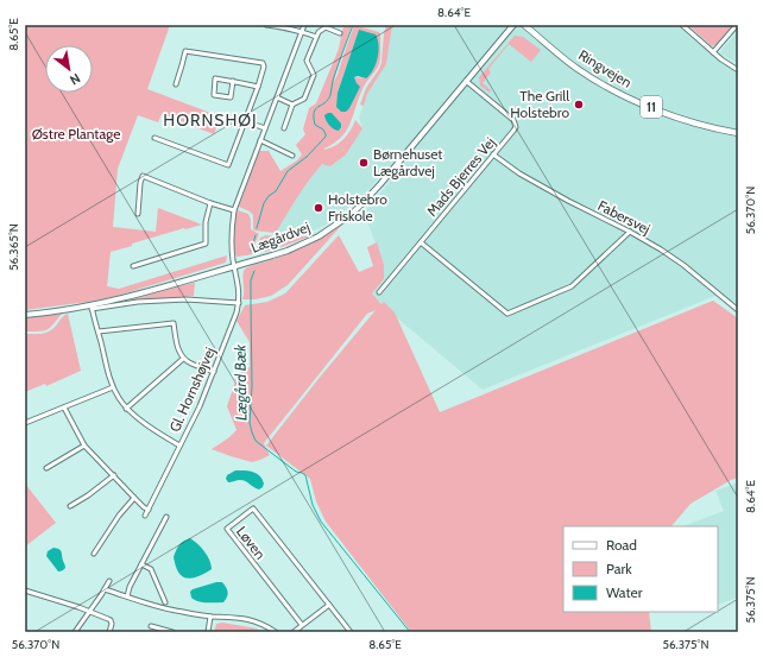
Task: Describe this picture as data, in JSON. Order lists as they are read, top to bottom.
{
  "streets": {
    "main road": ["Ringvejen", "11"],
    "street": [
      "Mads Bjerres Vej",
      "Fabersvej",
      "Lægårdvej",
      "Gl. Hornshøjvej",
      "Løven"
    ]
  },
  "crossings": [
    ["Mads Bjerres Vej", "Fabersvej"],
    ["Mads Bjerres Vej", "Lægårdvej"],
    ["Lægårdvej", "Gl. Hornshøjvej"]
  ],
  "districts": ["HORNSHØJ"],
  "water": ["Lægård Bæk"],
  "parks": ["Østre Plantage"],
  "places": ["The Grill Holstebro", "Børnehuset Lægårdvej", "Holstebro Friskole"],
  "legend": ["Road", "Park", "Water"],
  "north": "bottom right",
  "coordinates": [
    "8.64°E",
    "8.65°E",
    "56.370°N",
    "56.365°N",
    "56.375°N"
  ]
}
